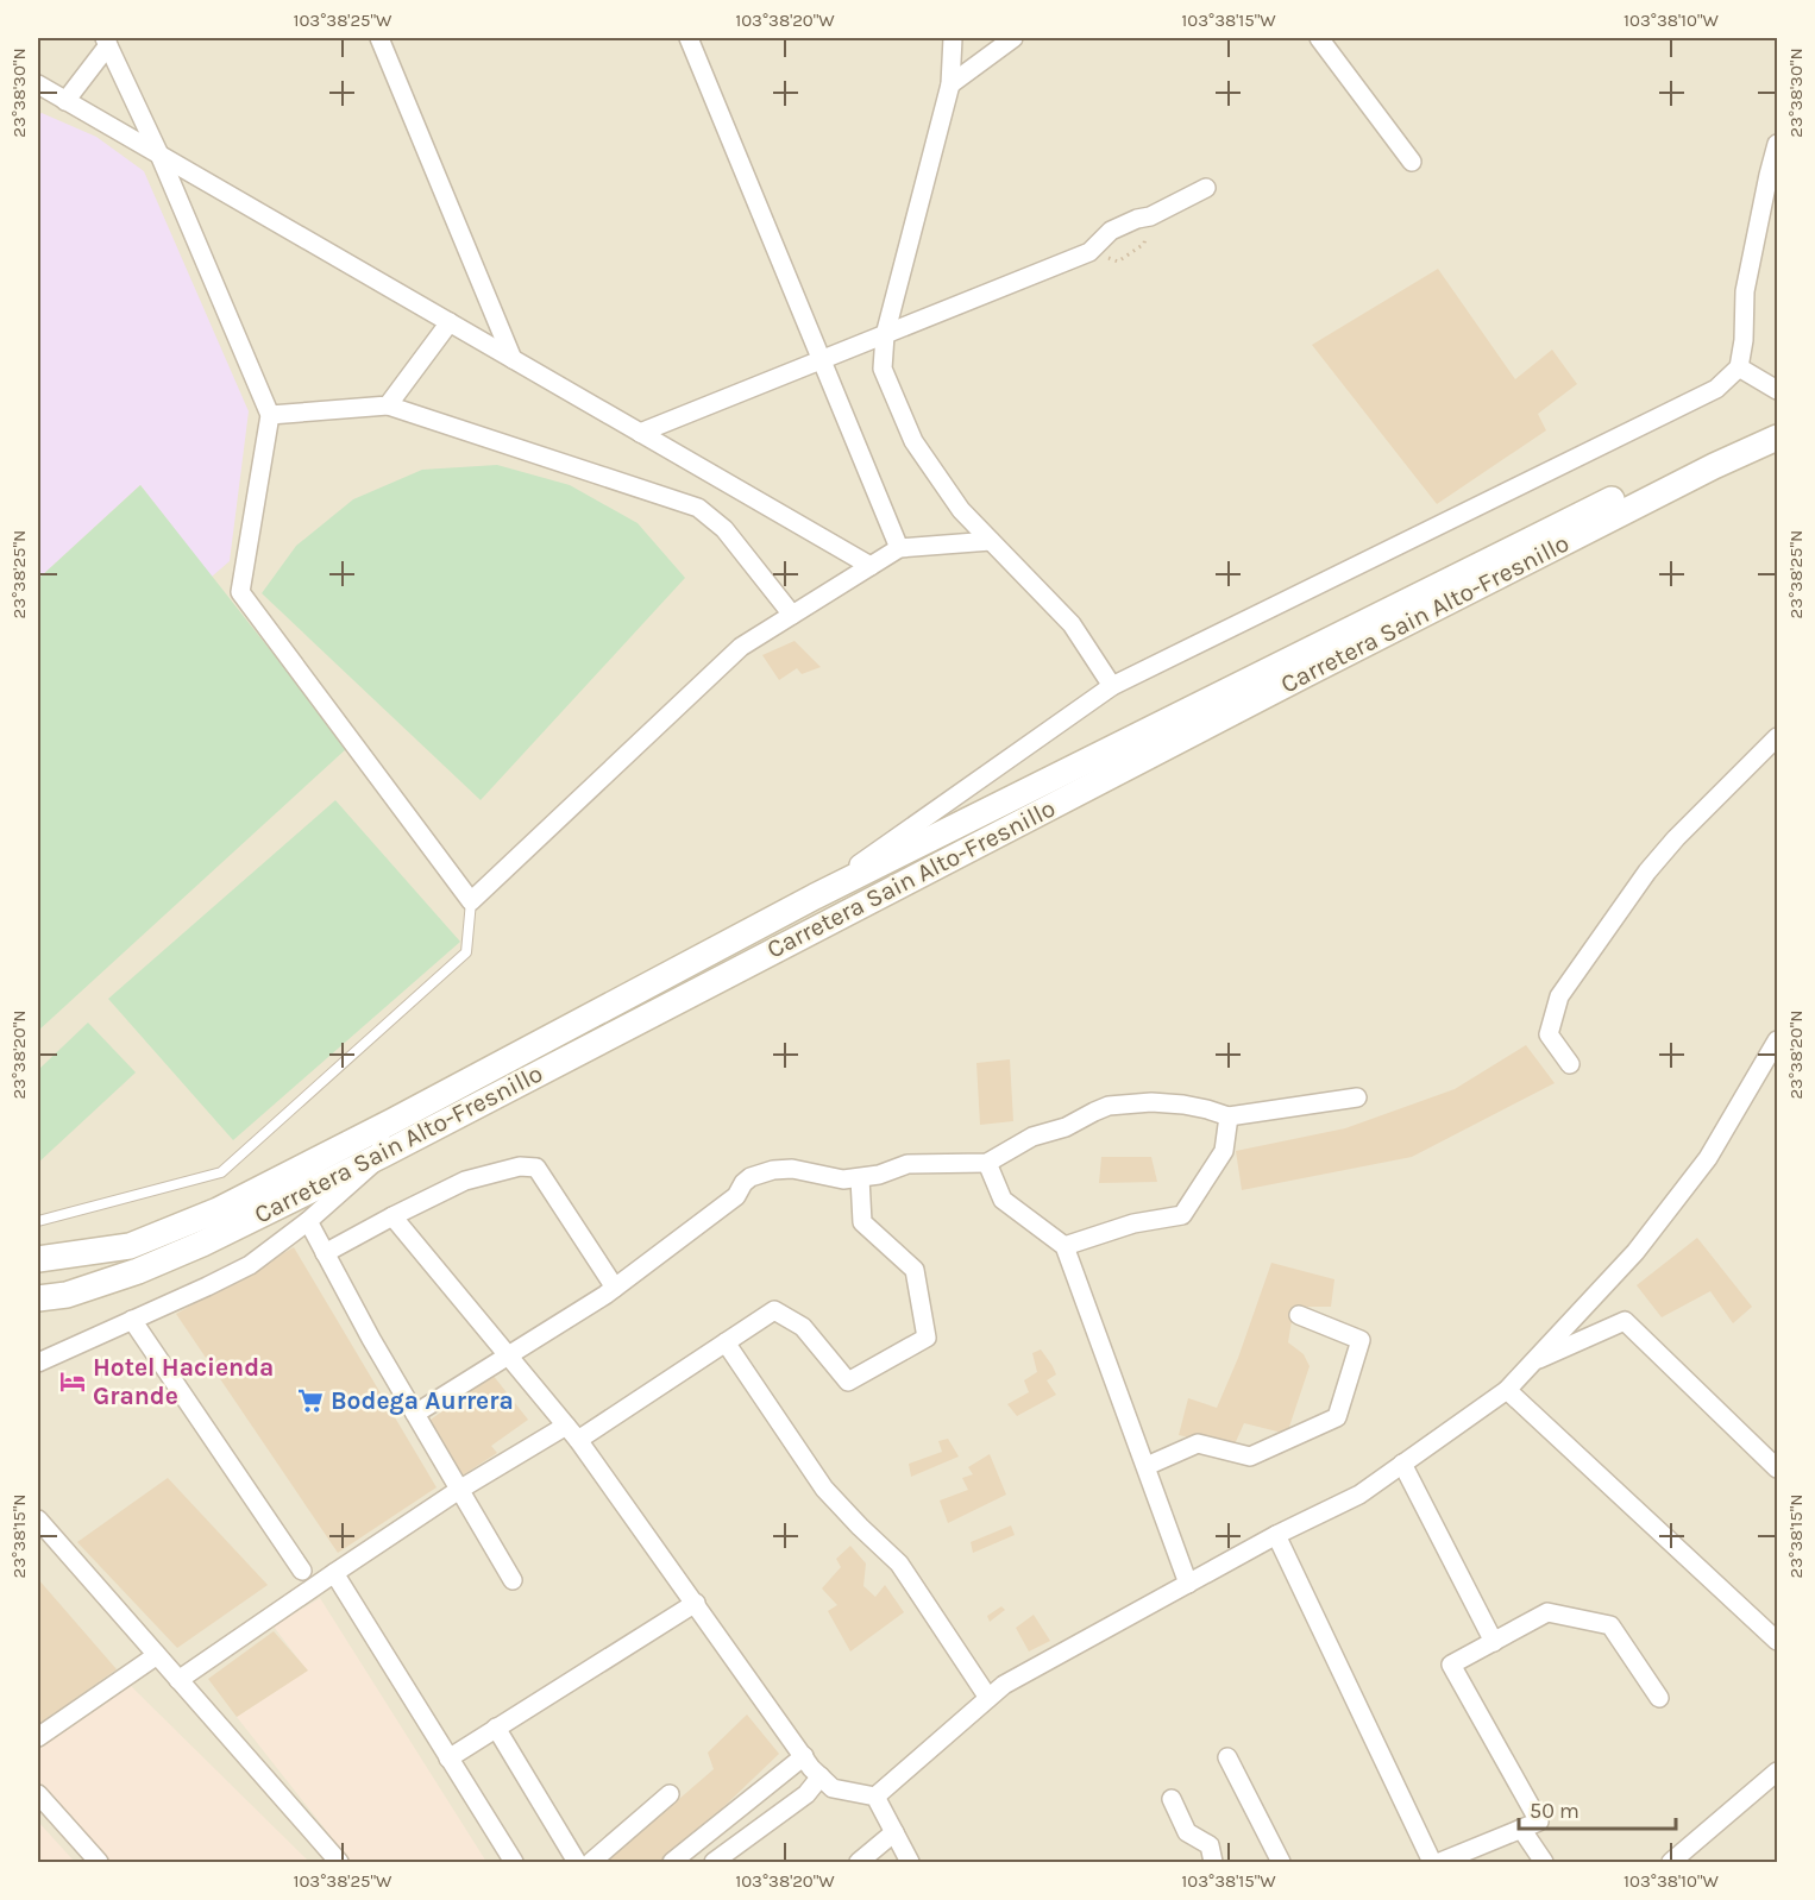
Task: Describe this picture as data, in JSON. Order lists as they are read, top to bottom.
{
  "streets": {
    "main road": ["Carretera Sain Alto-Fresnillo"]
  },
  "places": {
    "hotel": ["Hotel Hacienda Grande"],
    "supermarket": ["Bodega Aurrera"]
  },
  "scale_bar": "50 m",
  "coordinates": [
    "103°38'25\"W",
    "103°38'20\"W",
    "103°38'15\"W",
    "103°38'10\"W",
    "23°38'30\"N",
    "23°38'25\"N",
    "23°38'20\"N",
    "23°38'15\"N"
  ]
}
